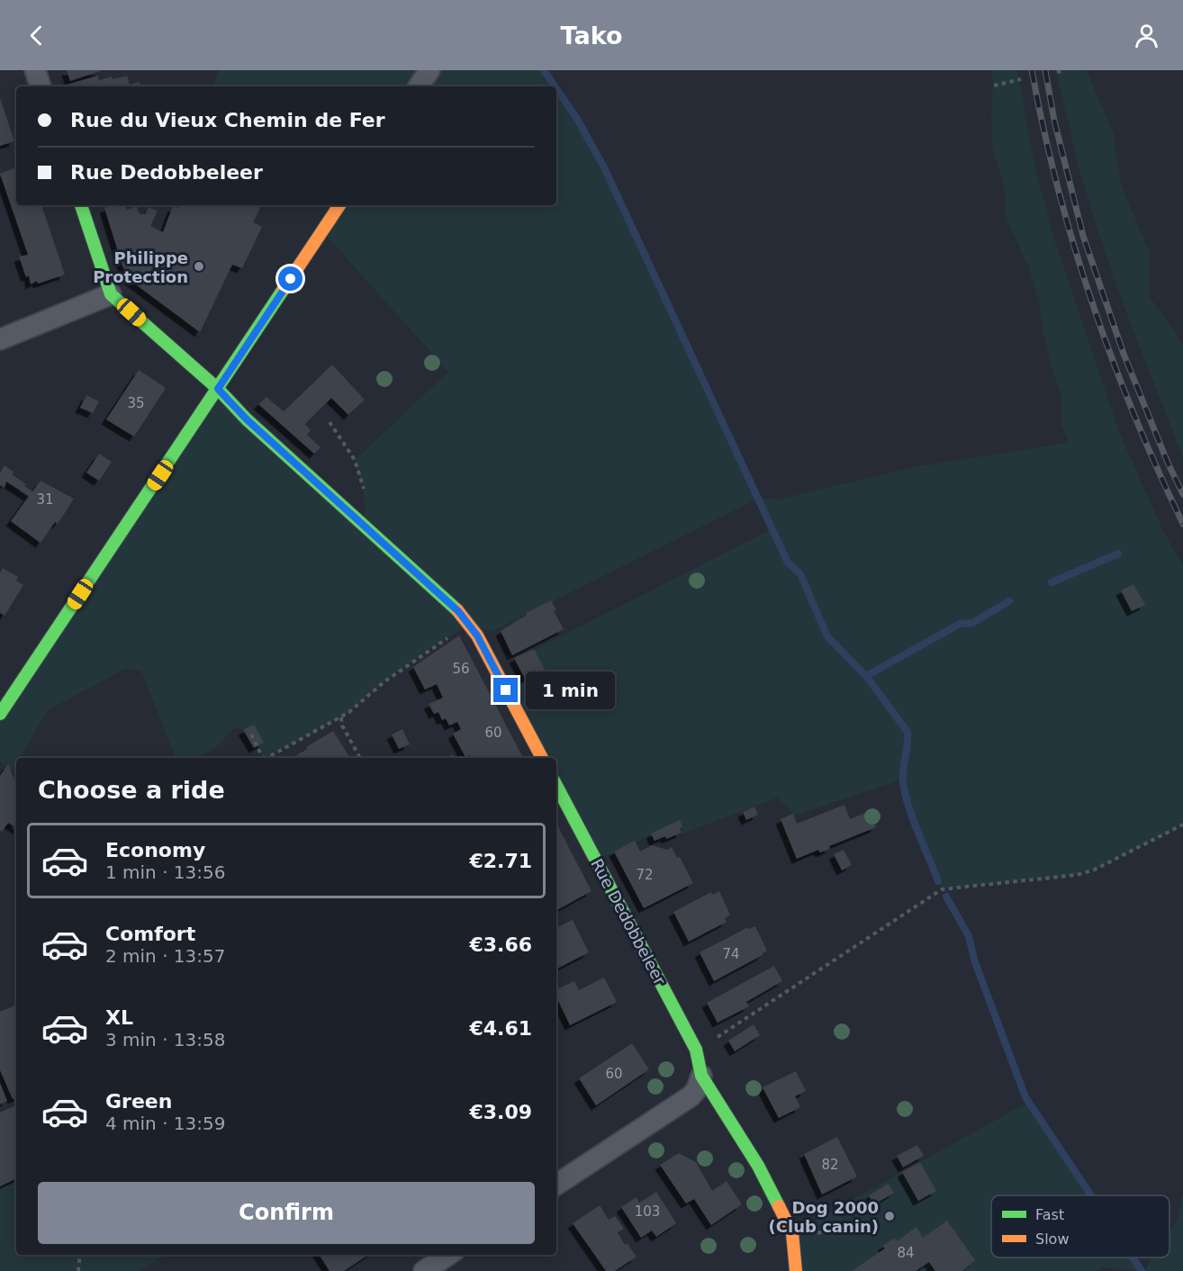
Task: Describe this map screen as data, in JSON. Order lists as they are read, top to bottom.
{
  "streets": {
    "street": ["Rue Dedobbeleer"]
  },
  "places": ["Philippe Protection", "Dog 2000 (Club canin)"],
  "house_numbers": [
    "35",
    "31",
    "56",
    "60",
    "72",
    "74",
    "60",
    "82",
    "103",
    "84"
  ],
  "legend": ["Fast", "Slow"],
  "page": {
    "header": "Tako",
    "banner": ["Rue du Vieux Chemin de Fer", "Rue Dedobbeleer"],
    "bubble": "1 min",
    "heading": "Choose a ride",
    "list": [
      {
        "name": "Economy",
        "note": "1 min · 13:56",
        "value": "€2.71"
      },
      {
        "name": "Comfort",
        "note": "2 min · 13:57",
        "value": "€3.66"
      },
      {
        "name": "XL",
        "note": "3 min · 13:58",
        "value": "€4.61"
      },
      {
        "name": "Green",
        "note": "4 min · 13:59",
        "value": "€3.09"
      }
    ],
    "buttons": "Confirm"
  }
}
